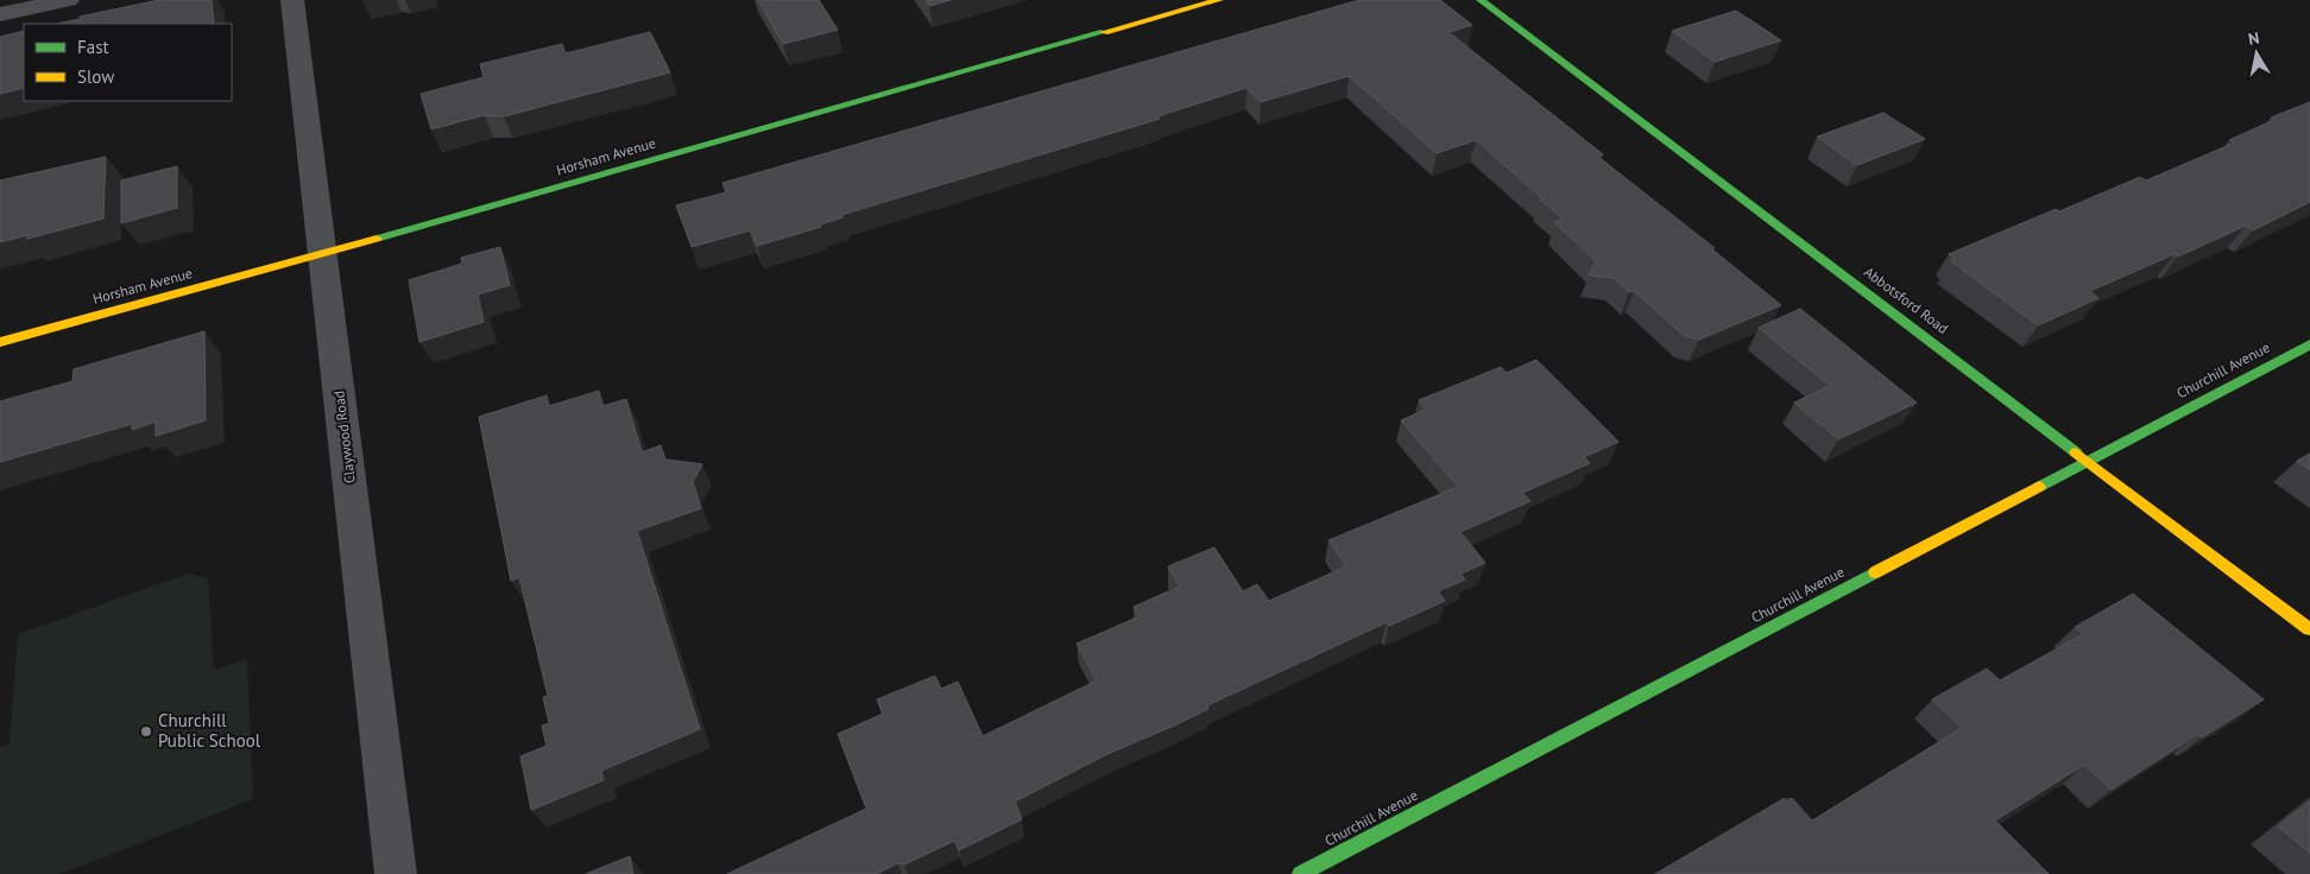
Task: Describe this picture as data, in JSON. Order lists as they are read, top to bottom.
{
  "streets": {
    "street": [
      "Horsham Avenue",
      "Abbotsford Road",
      "Churchill Avenue",
      "Claywood Road"
    ]
  },
  "crossings": [
    ["Horsham Avenue", "Claywood Road"],
    ["Abbotsford Road", "Churchill Avenue"]
  ],
  "places": ["Churchill Public School"],
  "legend": ["Fast", "Slow"],
  "north": "top"
}
